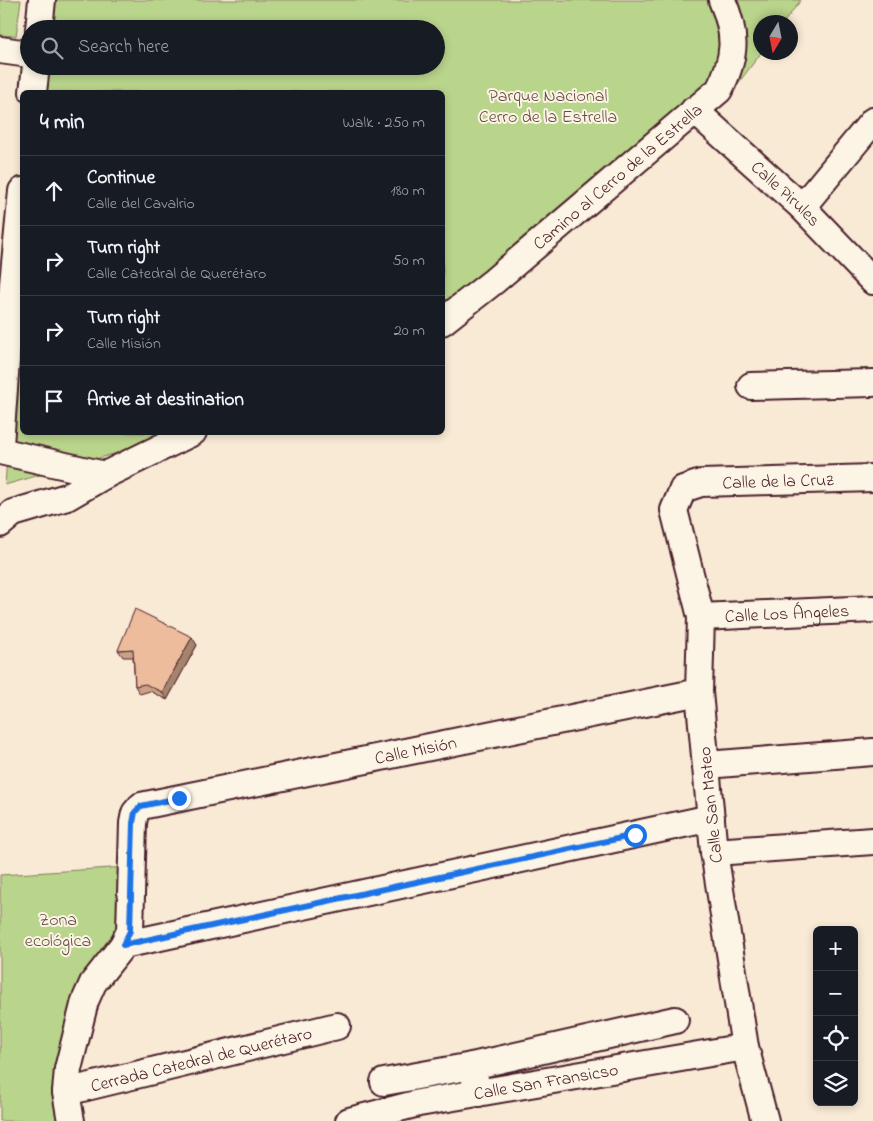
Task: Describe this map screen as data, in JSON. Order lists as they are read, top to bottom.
{
  "streets": {
    "street": [
      "Camino al Cerro de la Estrella",
      "Calle Pirules",
      "Calle de la Cruz",
      "Calle Los Ángeles",
      "Calle Misión",
      "Calle San Mateo",
      "Cerrada Catedral de Querétaro",
      "Calle San Fransicso"
    ]
  },
  "crossings": [
    ["Camino al Cerro de la Estrella", "Calle Pirules"],
    ["Calle de la Cruz", "Calle San Mateo"],
    ["Calle Los Ángeles", "Calle San Mateo"],
    ["Calle Misión", "Calle San Mateo"],
    ["Calle San Mateo", "Calle San Fransicso"]
  ],
  "parks": ["Parque Nacional Cerro de la Estrella", "Zona ecológica"],
  "north": "bottom",
  "page": {
    "search": "Search here",
    "heading": ["4 min", "Walk · 250 m"],
    "list": [
      ["Continue", "Calle del Cavalrio", "180 m"],
      ["Turn right", "Calle Catedral de Querétaro", "50 m"],
      ["Turn right", "Calle Misión", "20 m"],
      "Arrive at destination"
    ],
    "map_buttons": ["+", "−"]
  }
}
